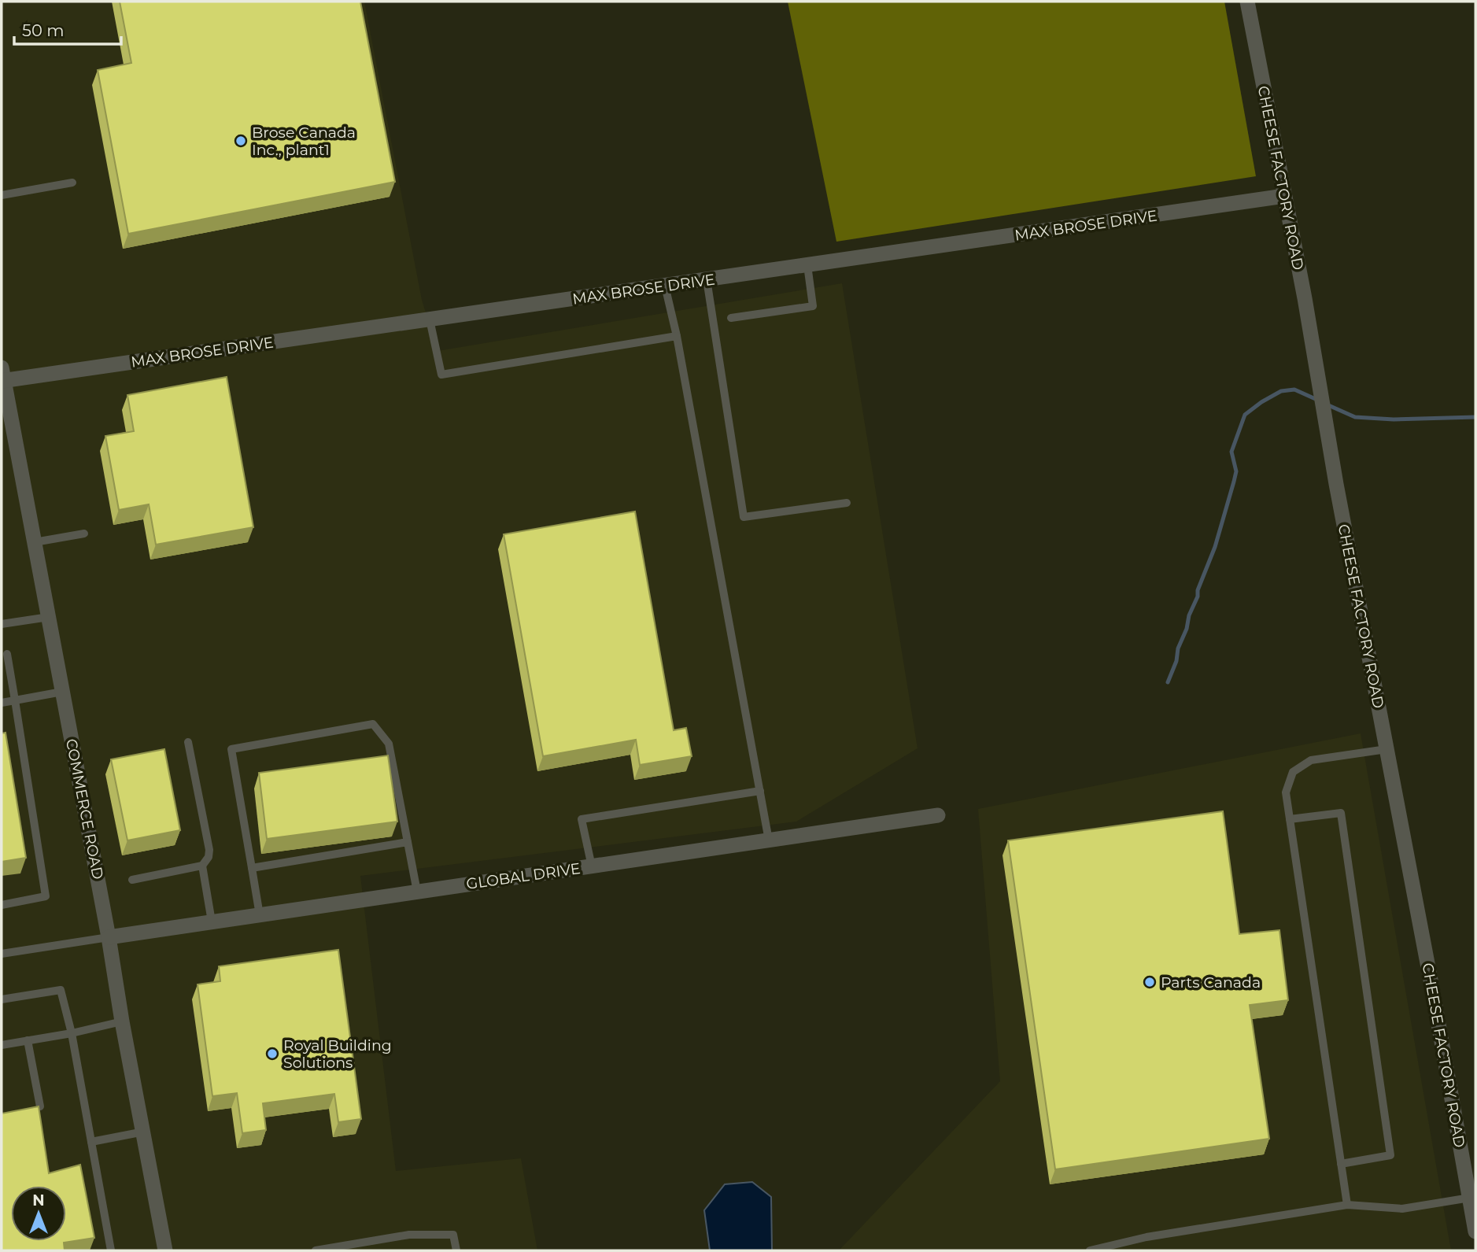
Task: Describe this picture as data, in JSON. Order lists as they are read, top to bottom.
{
  "streets": {
    "street": [
      "CHEESE FACTORY ROAD",
      "MAX BROSE DRIVE",
      "COMMERCE ROAD",
      "GLOBAL DRIVE"
    ]
  },
  "crossings": [
    ["CHEESE FACTORY ROAD", "MAX BROSE DRIVE"],
    ["MAX BROSE DRIVE", "COMMERCE ROAD"],
    ["COMMERCE ROAD", "GLOBAL DRIVE"]
  ],
  "places": ["Brose Canada Inc., plant1", "Parts Canada", "Royal Building Solutions"],
  "scale_bar": "50 m",
  "north": "top"
}
